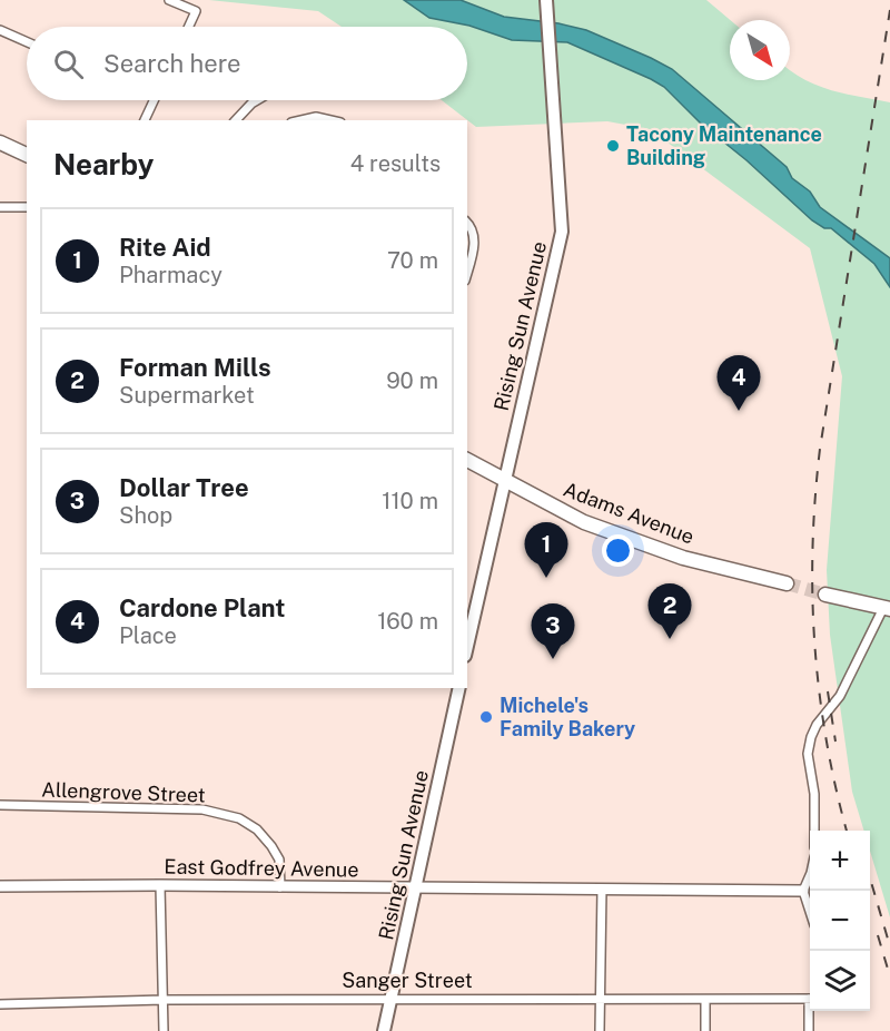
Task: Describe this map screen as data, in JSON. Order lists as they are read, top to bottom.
{
  "streets": {
    "highway": ["Adams Avenue"],
    "main road": ["Rising Sun Avenue"],
    "street": ["Allengrove Street", "East Godfrey Avenue", "Sanger Street"]
  },
  "crossings": [
    ["Rising Sun Avenue", "Adams Avenue"],
    ["Rising Sun Avenue", "East Godfrey Avenue"],
    ["Rising Sun Avenue", "Sanger Street"],
    ["Allengrove Street", "East Godfrey Avenue"]
  ],
  "places": ["Tacony Maintenance Building", "Michele's Family Bakery"],
  "north": "bottom right",
  "page": {
    "search": "Search here",
    "heading": ["Nearby", "4 results"],
    "list": [
      {
        "mark": "1",
        "name": "Rite Aid",
        "note": "Pharmacy",
        "value": "70 m"
      },
      {
        "mark": "2",
        "name": "Forman Mills",
        "note": "Supermarket",
        "value": "90 m"
      },
      {
        "mark": "3",
        "name": "Dollar Tree",
        "note": "Shop",
        "value": "110 m"
      },
      {
        "mark": "4",
        "name": "Cardone Plant",
        "note": "Place",
        "value": "160 m"
      }
    ],
    "pins": [
      "4",
      "1",
      "2",
      "3"
    ],
    "map_buttons": ["+", "−"]
  }
}
